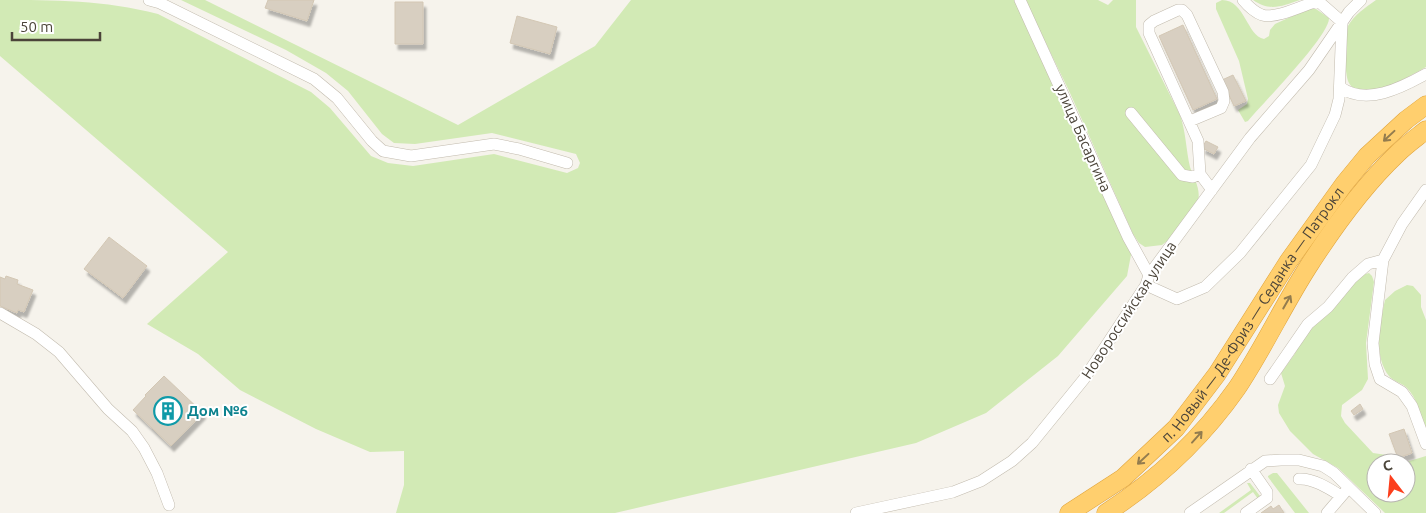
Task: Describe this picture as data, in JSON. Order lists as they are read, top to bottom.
{
  "streets": {
    "highway": ["п. Новый — Де-Фриз — Седанка — Патрокл"],
    "street": ["улица Басаргина", "Новороссийская улица"]
  },
  "crossings": [
    ["улица Басаргина", "Новороссийская улица"]
  ],
  "places": {
    "building": ["Дом №6"]
  },
  "scale_bar": "50 m",
  "north": "top"
}
